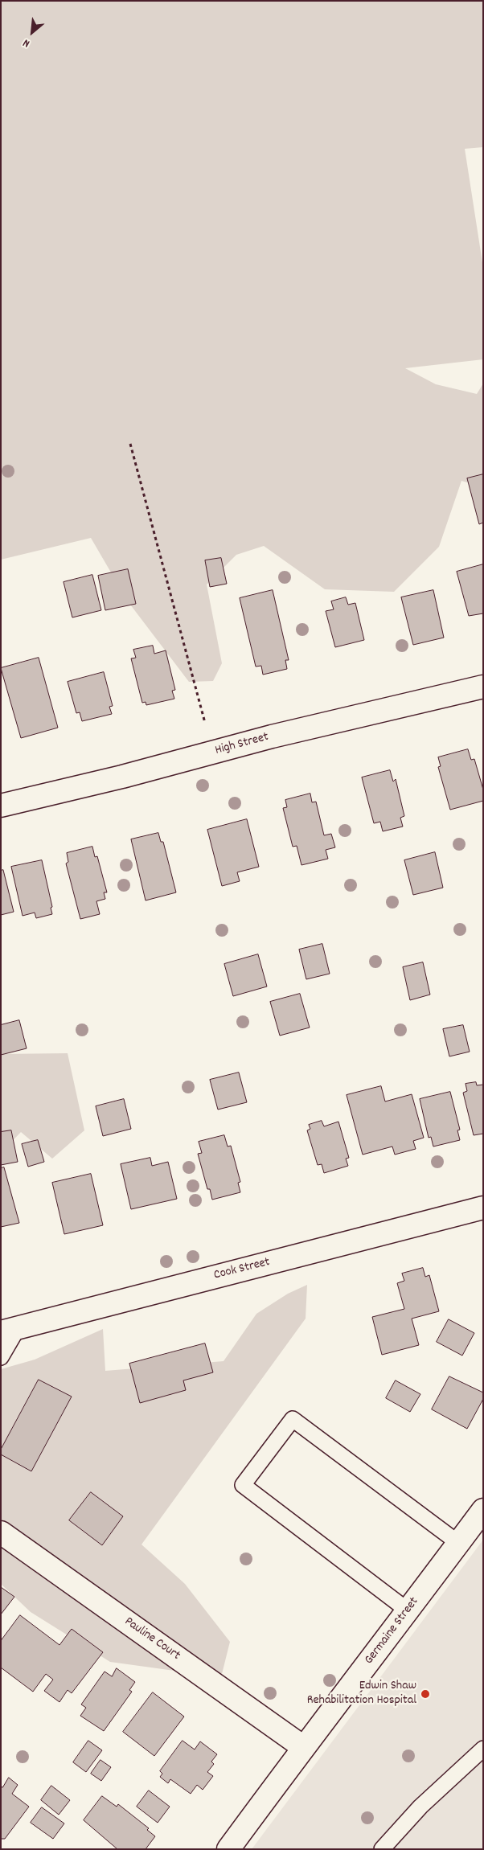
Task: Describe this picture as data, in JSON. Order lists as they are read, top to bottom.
{
  "streets": {
    "street": [
      "High Street",
      "Cook Street",
      "Germaine Street",
      "Pauline Court"
    ]
  },
  "crossings": [
    ["Germaine Street", "Pauline Court"]
  ],
  "places": ["Edwin Shaw Rehabilitation Hospital"],
  "north": "bottom left"
}
